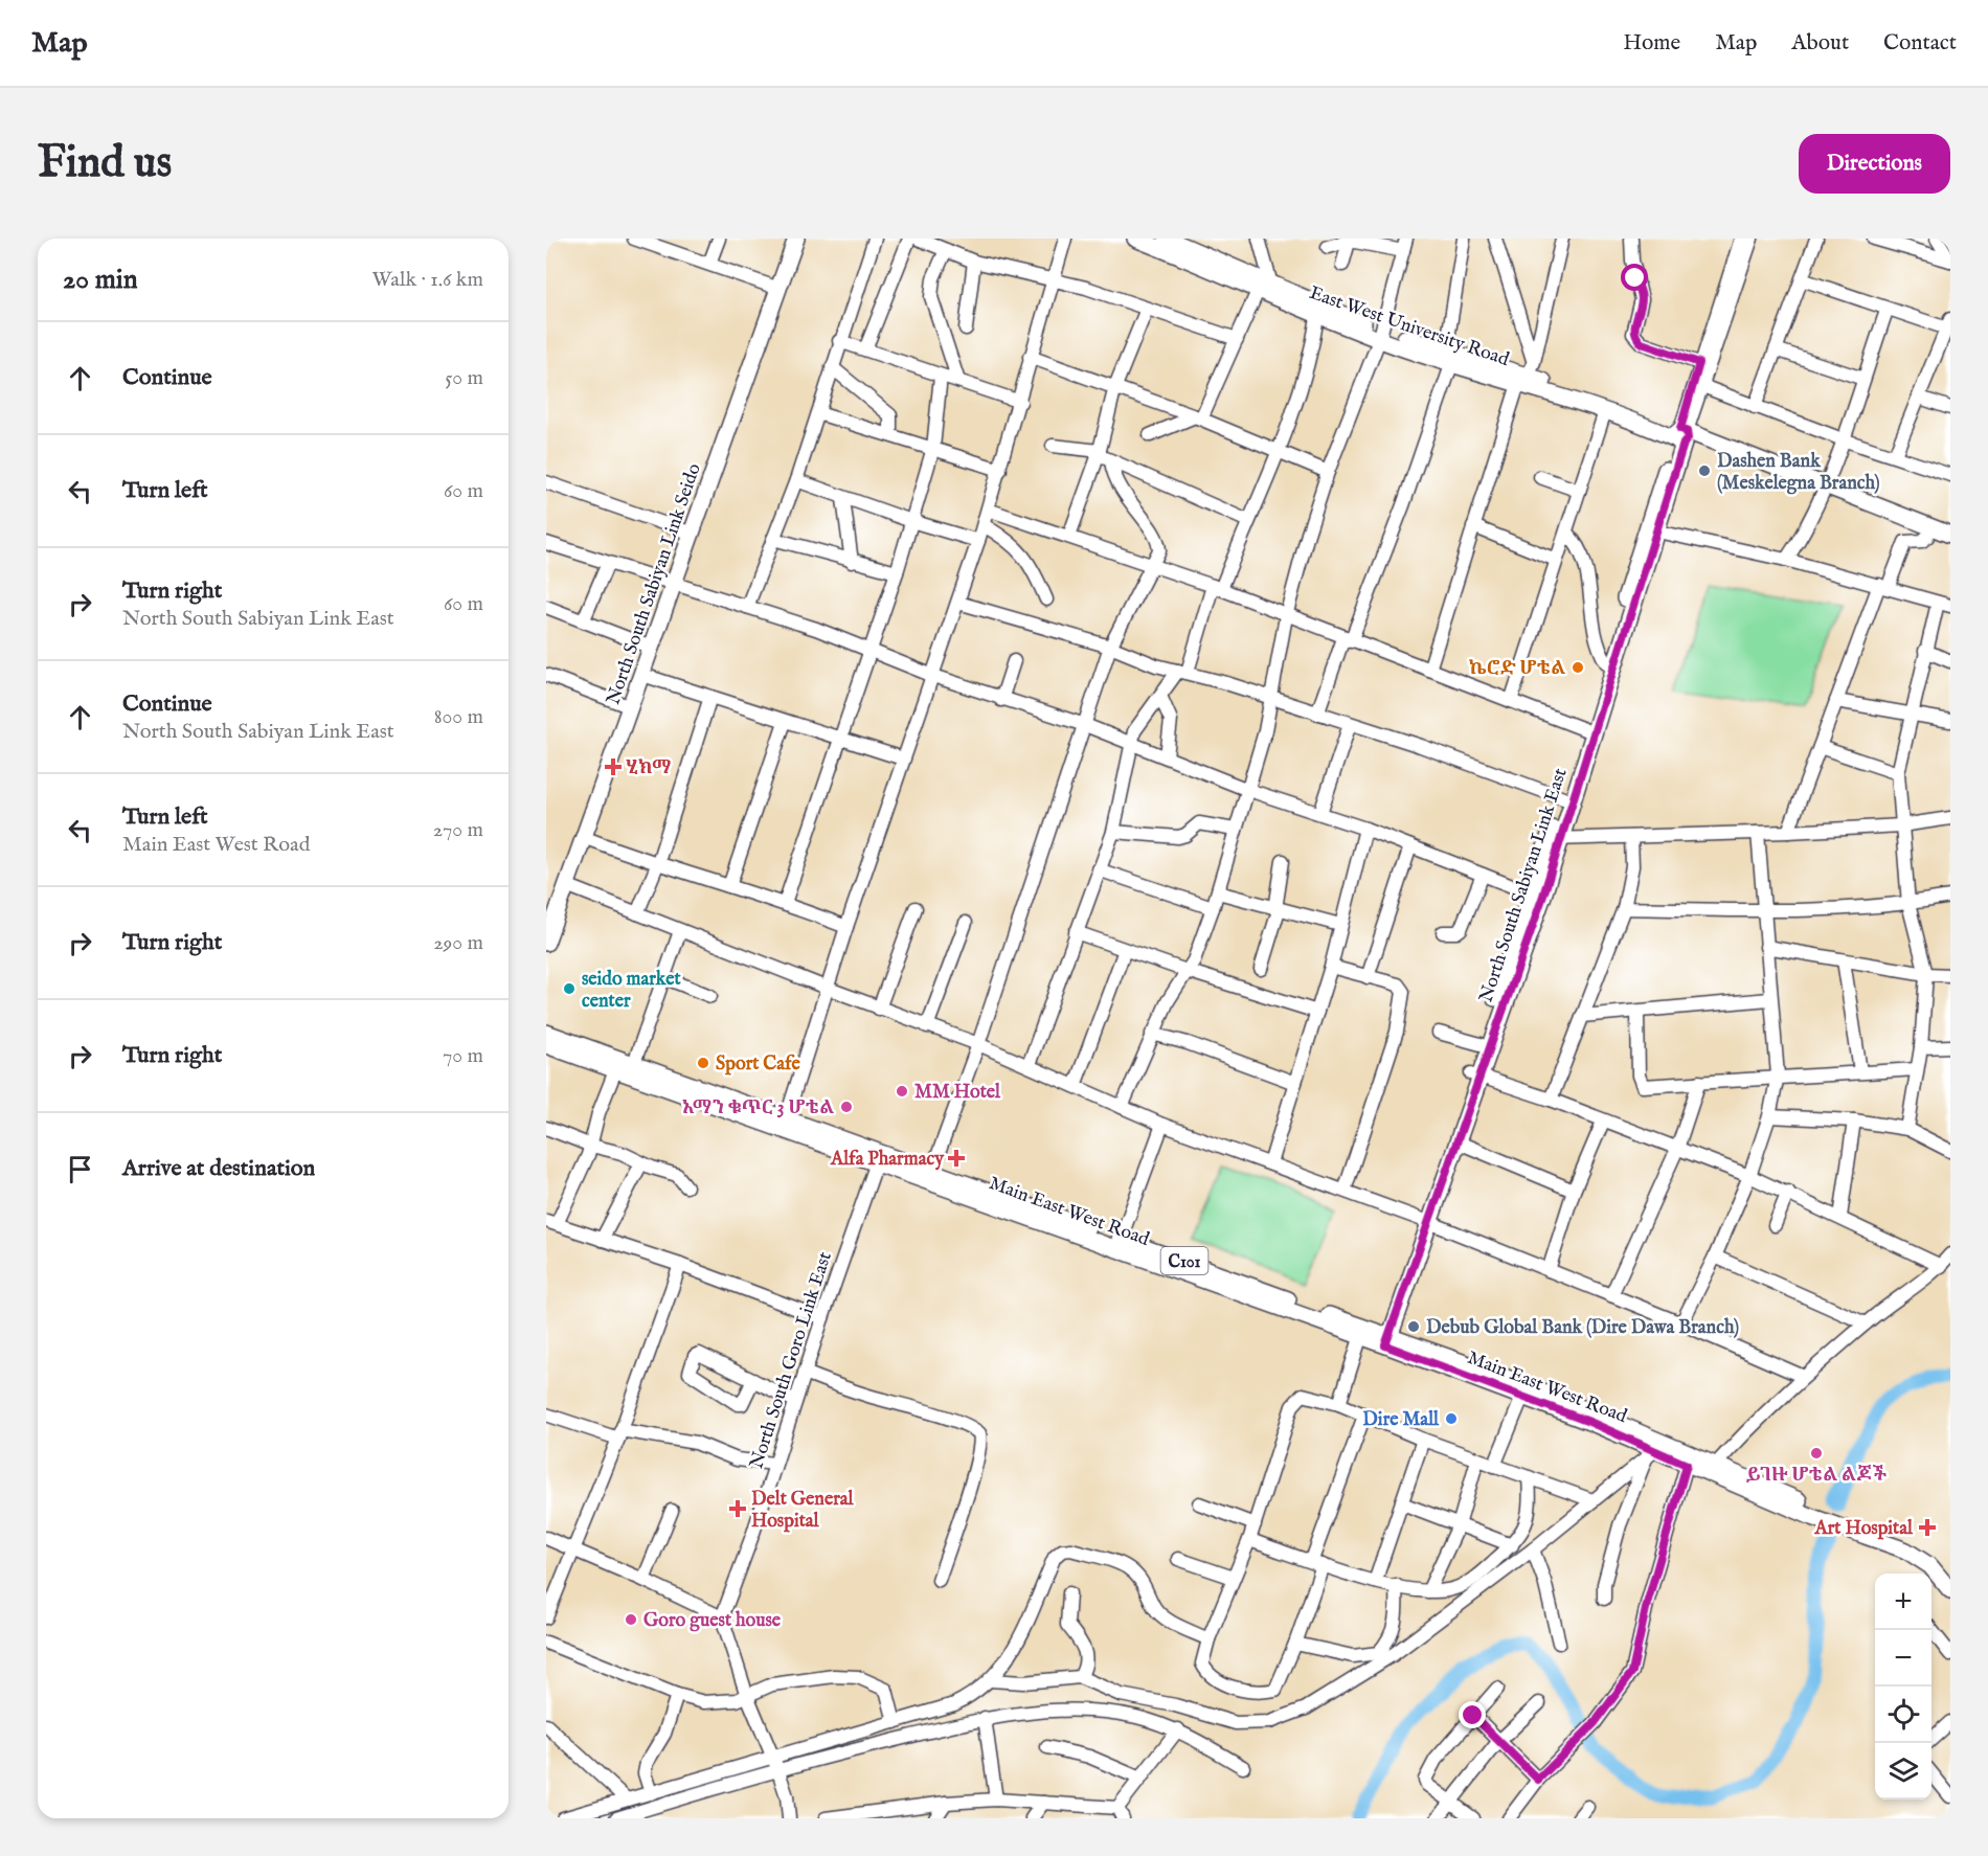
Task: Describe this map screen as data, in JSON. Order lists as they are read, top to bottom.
{
  "streets": {
    "main road": [
      "East West University Road",
      "North South Sabiyan Link Seido",
      "North South Sabiyan Link East",
      "Main East West Road",
      "C101"
    ],
    "street": ["North South Goro Link East"]
  },
  "crossings": [
    ["East West University Road", "North South Sabiyan Link East"],
    ["North South Sabiyan Link East", "Main East West Road"],
    ["Main East West Road", "North South Goro Link East"]
  ],
  "places": {
    "other": [
      "Dashen Bank (Meskelegna Branch)",
      "ኬሮድ ሆቴል",
      "seido market center",
      "Sport Cafe",
      "MM Hotel",
      "አማን ቁጥር 3 ሆቴል",
      "Debub Global Bank (Dire Dawa Branch)",
      "Dire Mall",
      "ይገዙ ሆቴል ልጆች",
      "Goro guest house"
    ],
    "health": [
      "ሂክማ",
      "Alfa Pharmacy",
      "Delt General Hospital",
      "Art Hospital"
    ]
  },
  "page": {
    "header": "Map",
    "nav": [
      "Home",
      "Map",
      "About",
      "Contact"
    ],
    "buttons": "Directions",
    "title": "Find us",
    "heading": ["20 min", "Walk · 1.6 km"],
    "list": [
      ["Continue", "50 m"],
      ["Turn left", "60 m"],
      ["Turn right", "North South Sabiyan Link East", "60 m"],
      ["Continue", "North South Sabiyan Link East", "800 m"],
      ["Turn left", "Main East West Road", "270 m"],
      ["Turn right", "290 m"],
      ["Turn right", "70 m"],
      "Arrive at destination"
    ],
    "map_buttons": ["+", "−"]
  }
}
